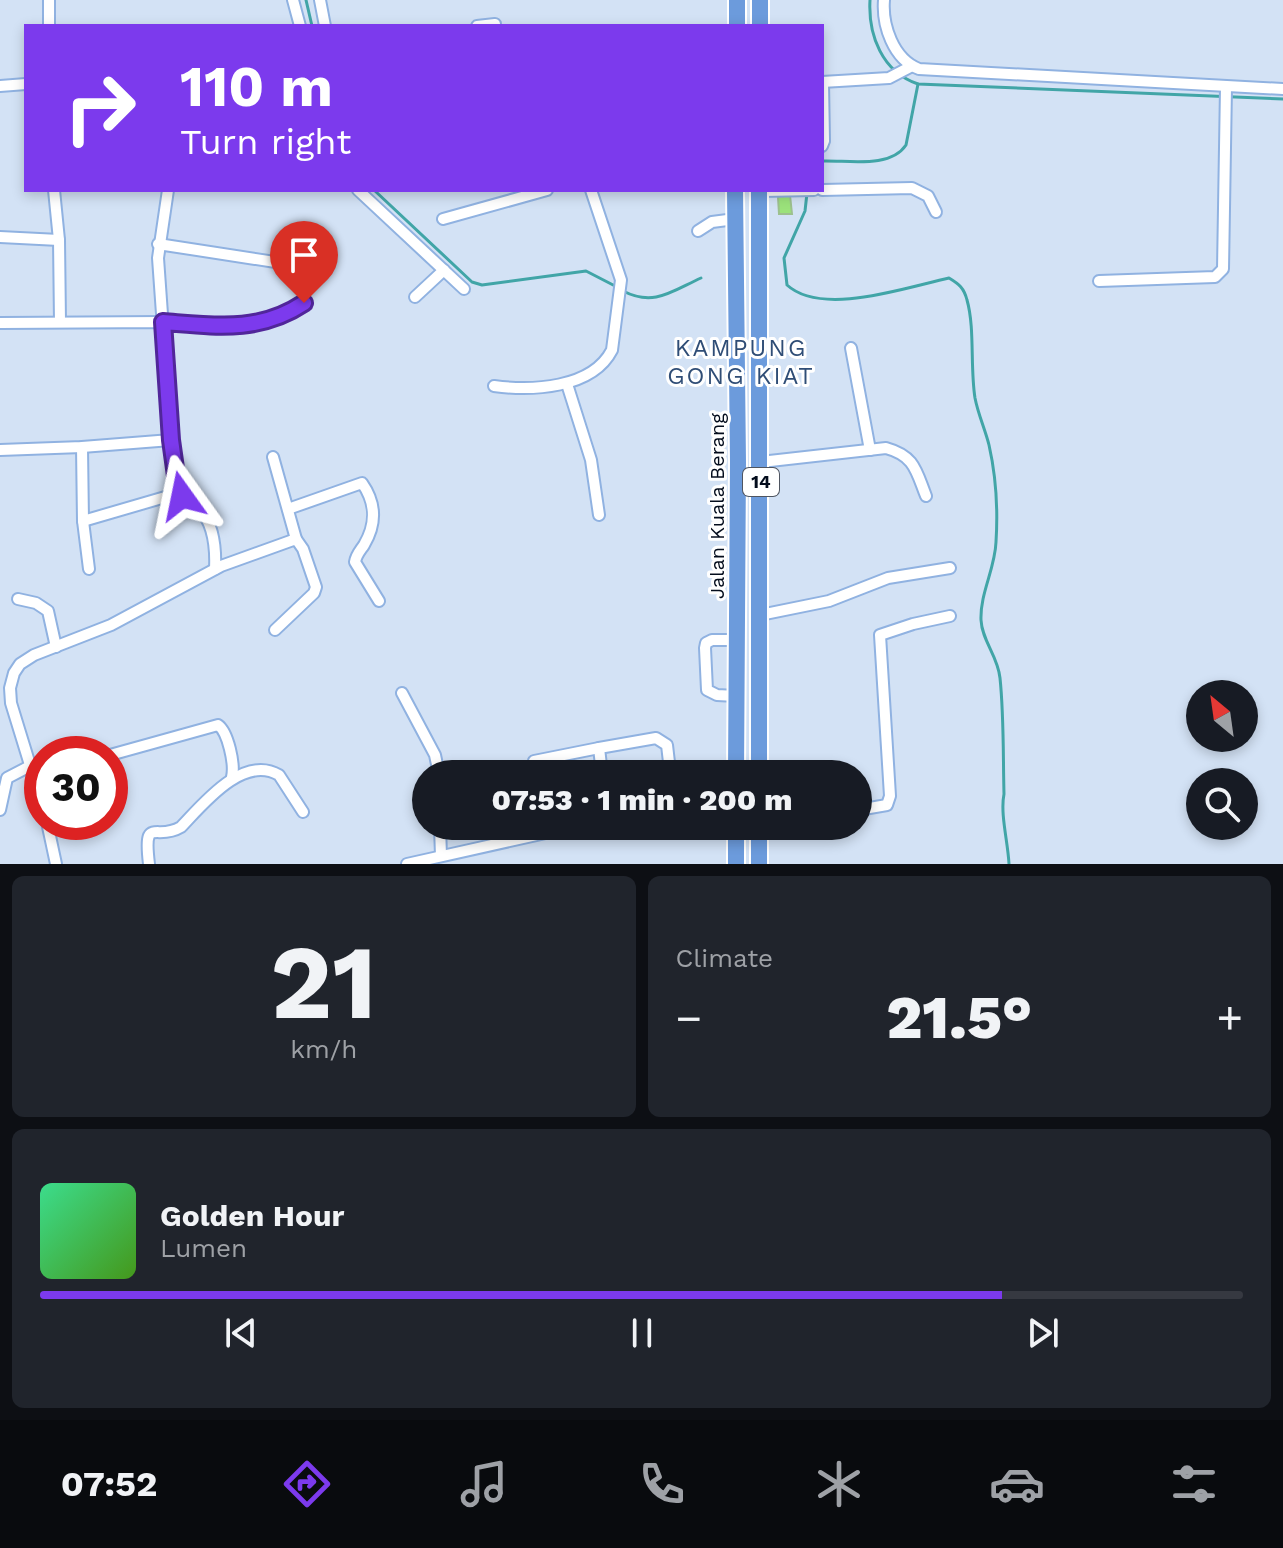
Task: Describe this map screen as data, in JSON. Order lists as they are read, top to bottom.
{
  "streets": {
    "highway": ["14", "Jalan Kuala Berang"]
  },
  "districts": ["KAMPUNG GONG KIAT"],
  "north": "top left",
  "page": {
    "turn": ["110 m", "Turn right"],
    "limit": "30",
    "trip": "07:53 · 1 min · 200 m",
    "tile": [
      ["21", "km/h"],
      "Climate"
    ],
    "heat": ["−", "21.5°", "+"],
    "song": ["Golden Hour", "Lumen"],
    "tabs": "07:52"
  }
}
